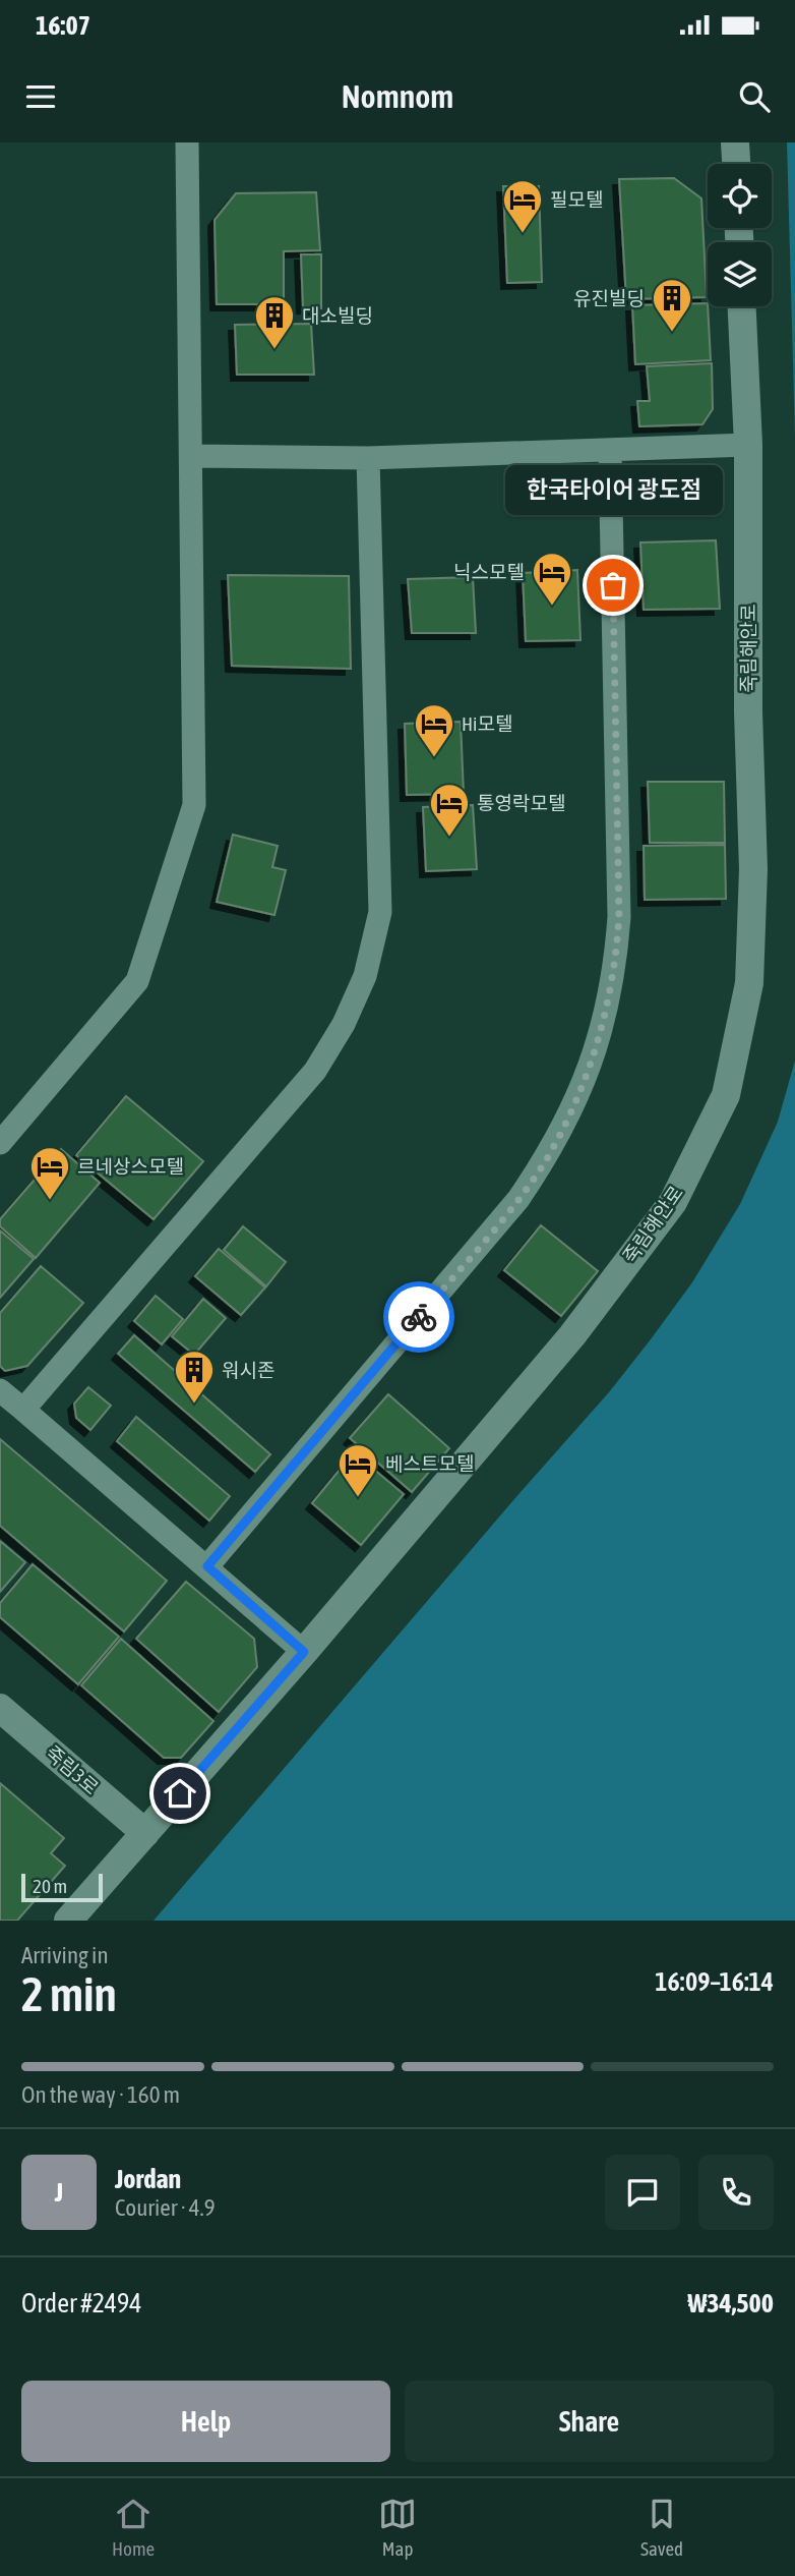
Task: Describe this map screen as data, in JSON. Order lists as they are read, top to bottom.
{
  "streets": {
    "street": ["죽림해안로", "죽림3로"]
  },
  "crossings": [
    ["죽림해안로", "죽림3로"]
  ],
  "places": {
    "hotel": [
      "필모텔",
      "닉스모텔",
      "Hi모텔",
      "통영락모텔",
      "르네상스모텔",
      "베스트모텔"
    ],
    "building": ["유진빌딩", "대소빌딩", "워시존"],
    "other": ["한국타이어 광도점"]
  },
  "scale_bar": "20 m",
  "page": {
    "status": "16:07",
    "header": "Nomnom",
    "bubble": "한국타이어 광도점",
    "scale": "20 m",
    "heading": ["2 min", "Arriving in", "16:09–16:14"],
    "panel": [
      "Jordan",
      "Courier · 4.9",
      "Order #2494",
      "₩34,500"
    ],
    "bar": "On the way · 160 m",
    "round": "J",
    "buttons": ["Help", "Share"],
    "tabs": ["Home", "Map", "Saved"]
  }
}
